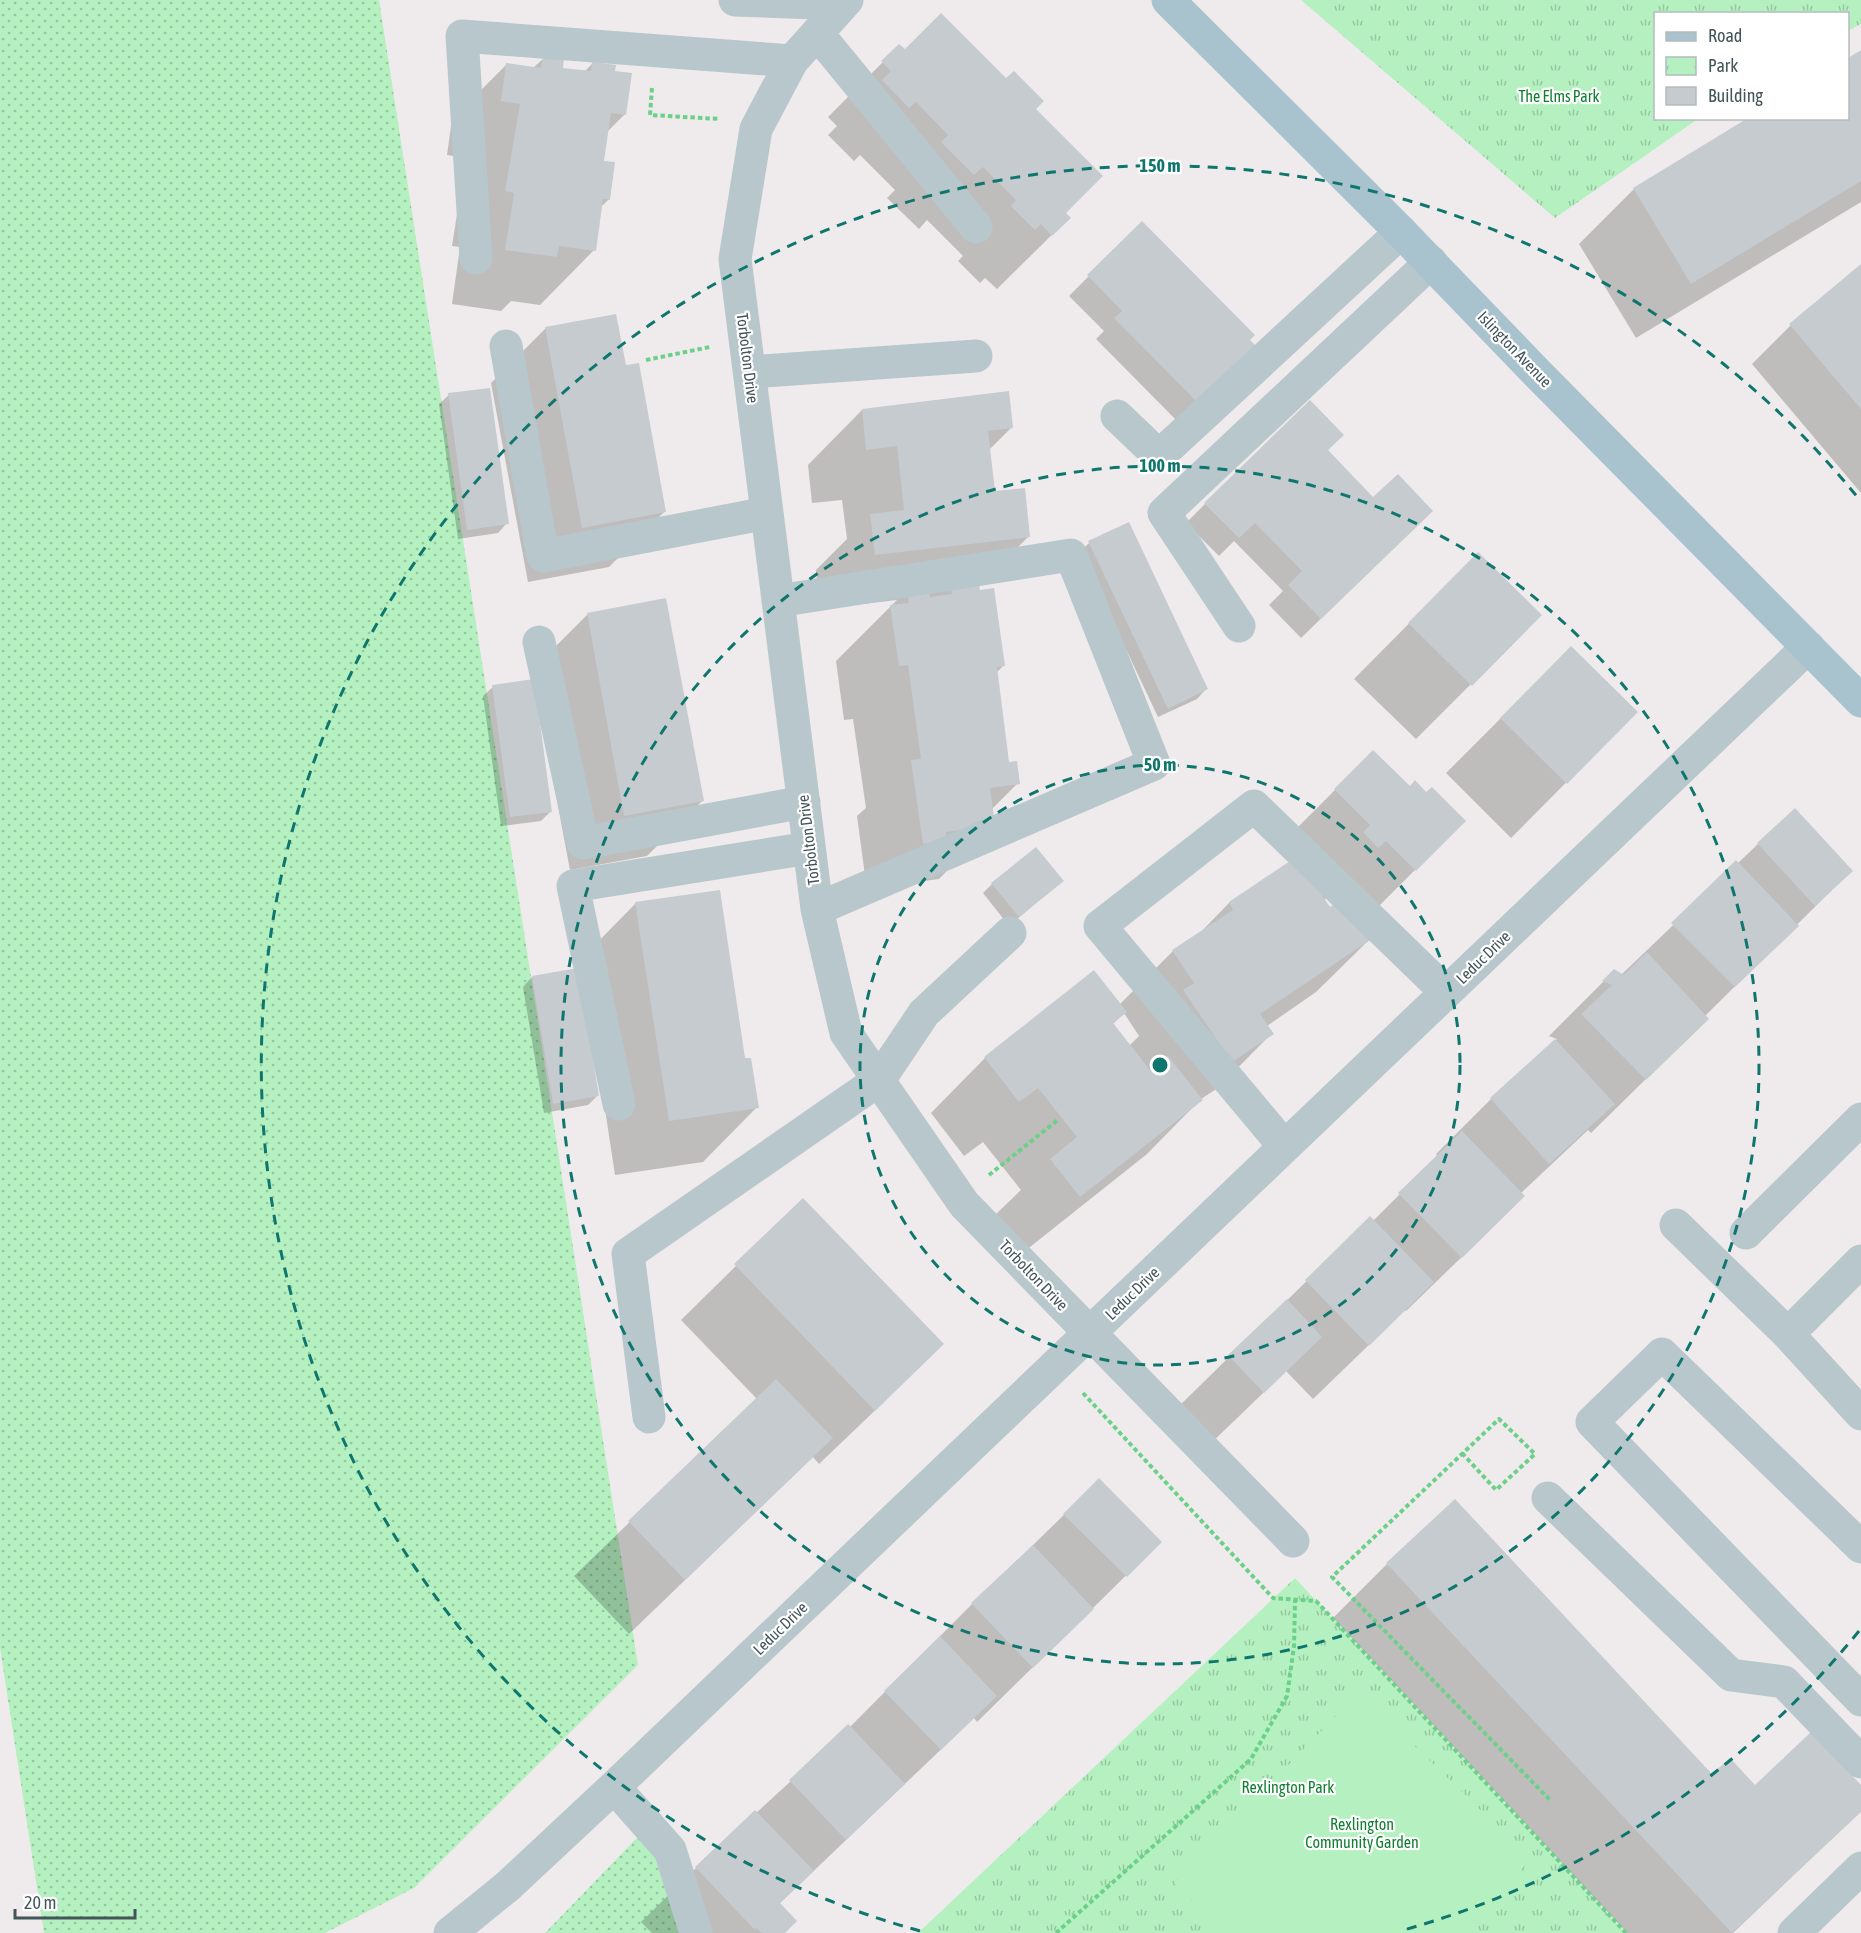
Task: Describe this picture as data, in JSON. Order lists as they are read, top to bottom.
{
  "streets": {
    "main road": ["Islington Avenue"],
    "street": ["Torbolton Drive", "Leduc Drive"]
  },
  "crossings": [
    ["Islington Avenue", "Leduc Drive"],
    ["Torbolton Drive", "Leduc Drive"]
  ],
  "parks": ["The Elms Park", "Rexlington Park", "Rexlington Community Garden"],
  "legend": ["Road", "Park", "Building"],
  "scale_bar": "20 m",
  "rings": ["150 m", "100 m", "50 m"]
}
